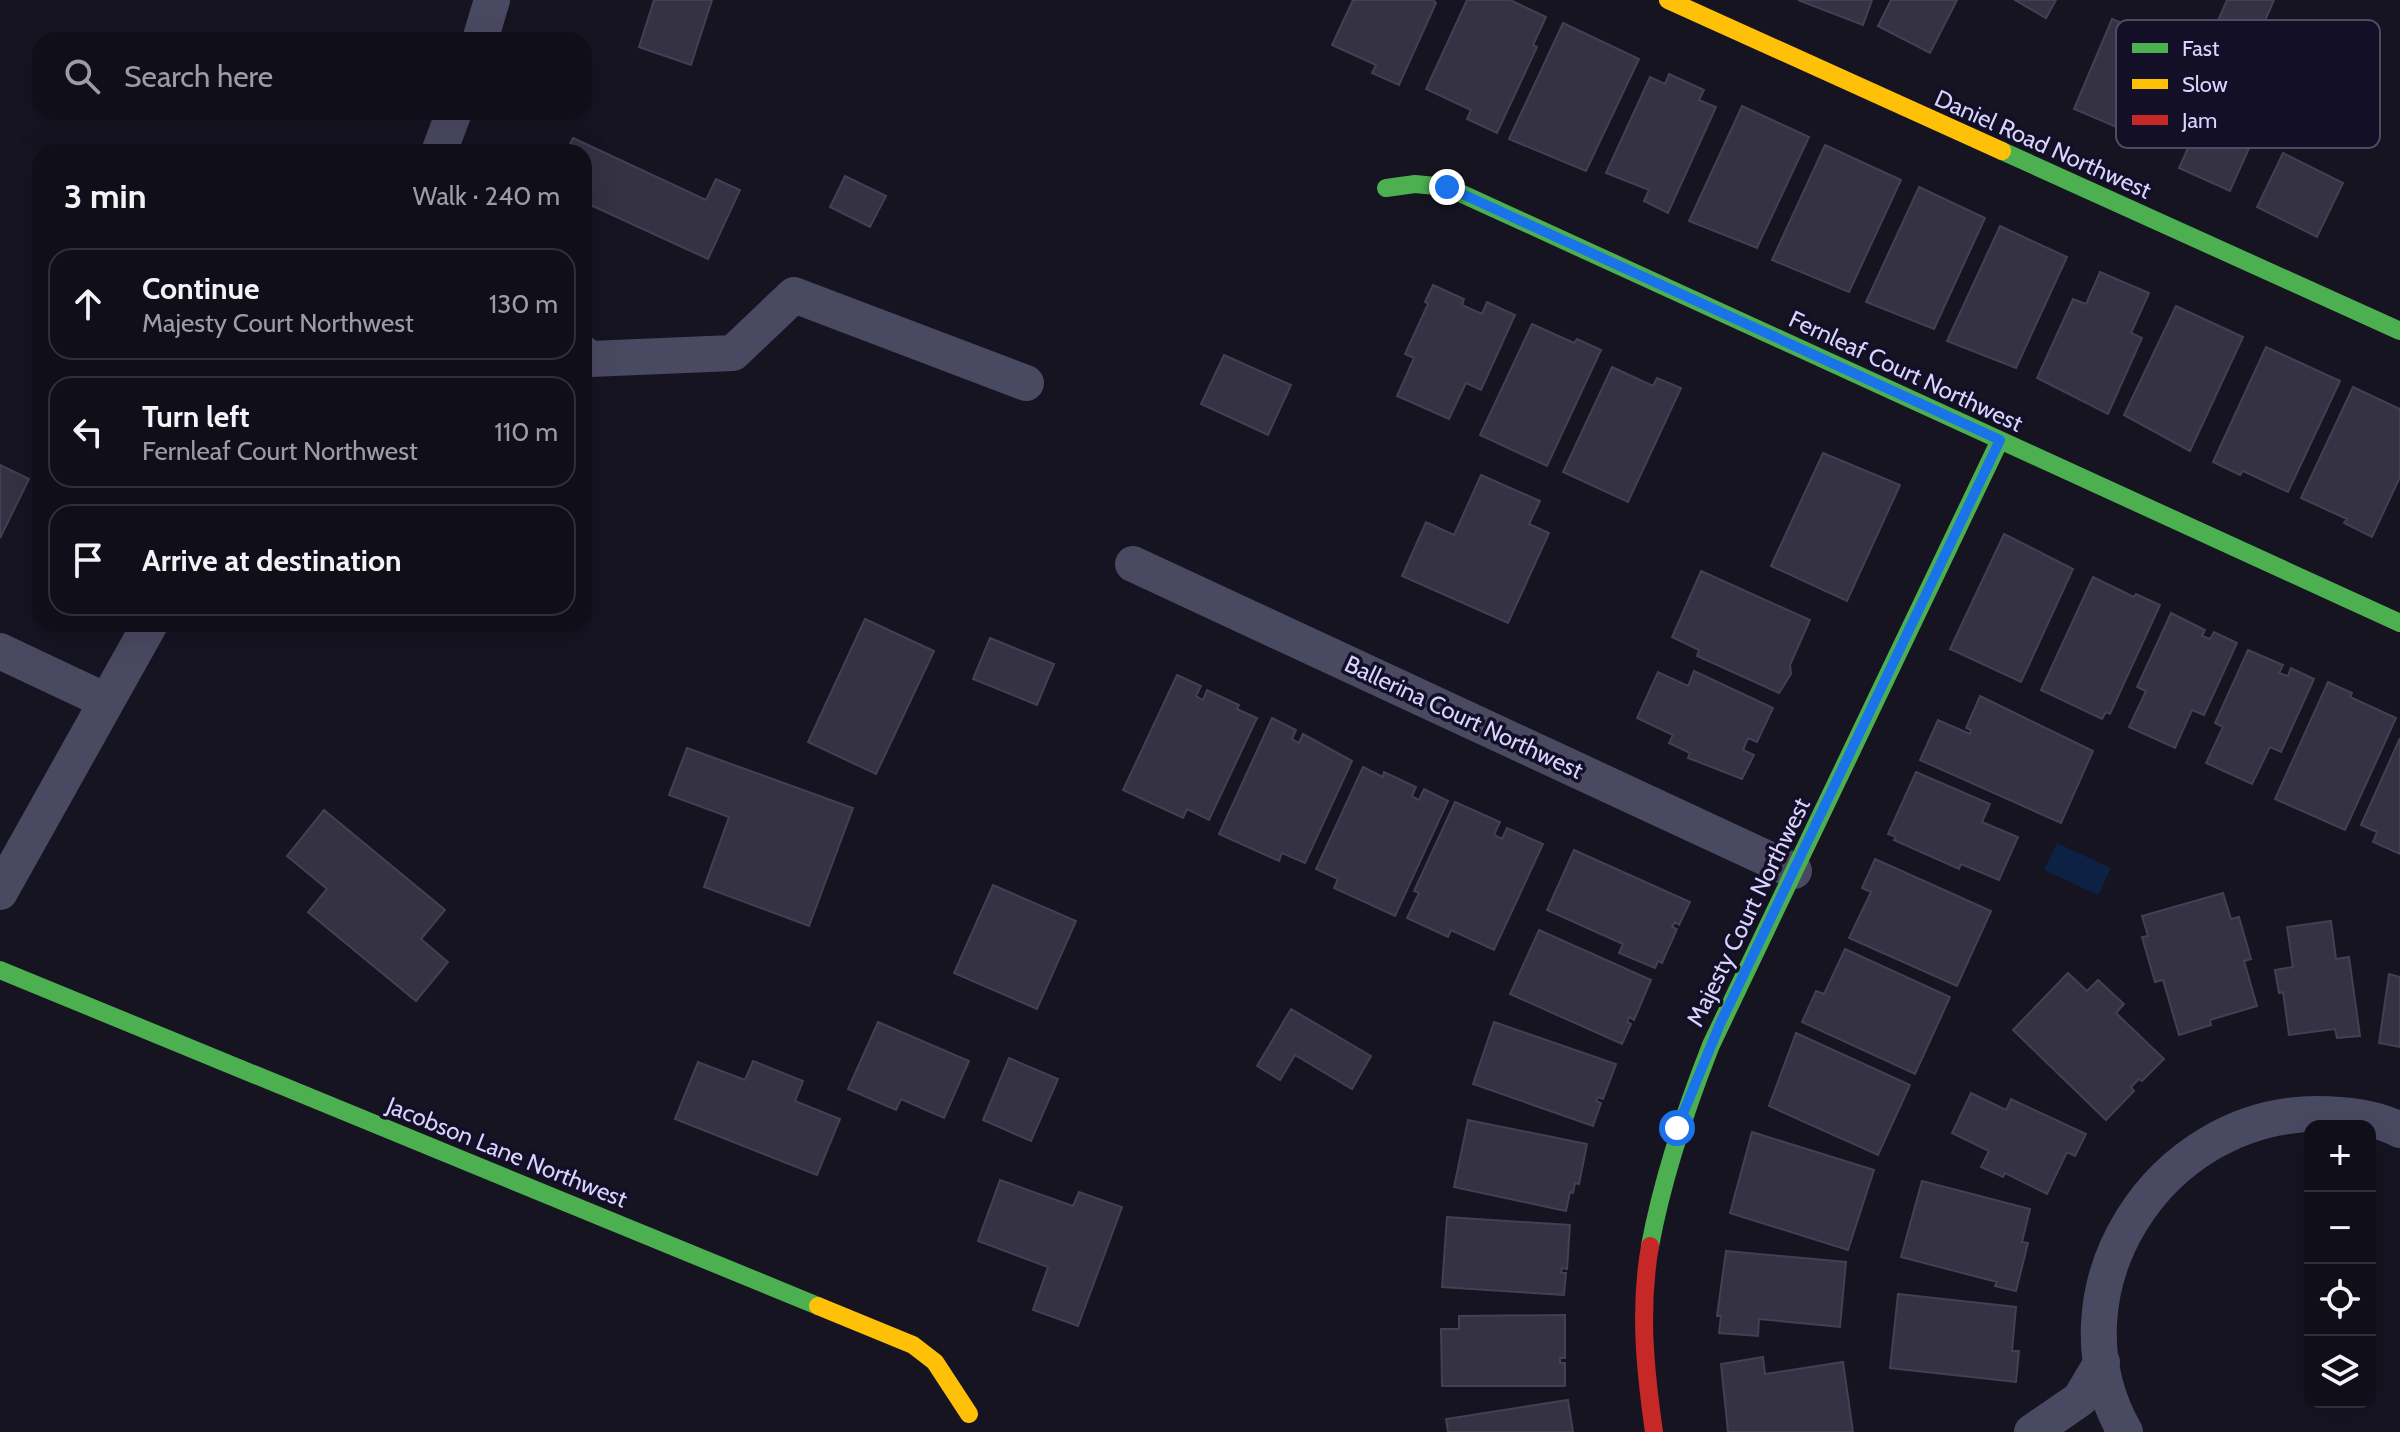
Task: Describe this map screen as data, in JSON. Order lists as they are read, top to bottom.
{
  "streets": {
    "street": [
      "Daniel Road Northwest",
      "Fernleaf Court Northwest",
      "Ballerina Court Northwest",
      "Majesty Court Northwest",
      "Jacobson Lane Northwest"
    ]
  },
  "crossings": [
    ["Fernleaf Court Northwest", "Majesty Court Northwest"],
    ["Ballerina Court Northwest", "Majesty Court Northwest"]
  ],
  "legend": ["Fast", "Slow", "Jam"],
  "page": {
    "search": "Search here",
    "heading": ["3 min", "Walk · 240 m"],
    "list": [
      ["Continue", "Majesty Court Northwest", "130 m"],
      ["Turn left", "Fernleaf Court Northwest", "110 m"],
      "Arrive at destination"
    ],
    "map_buttons": ["+", "−"]
  }
}
